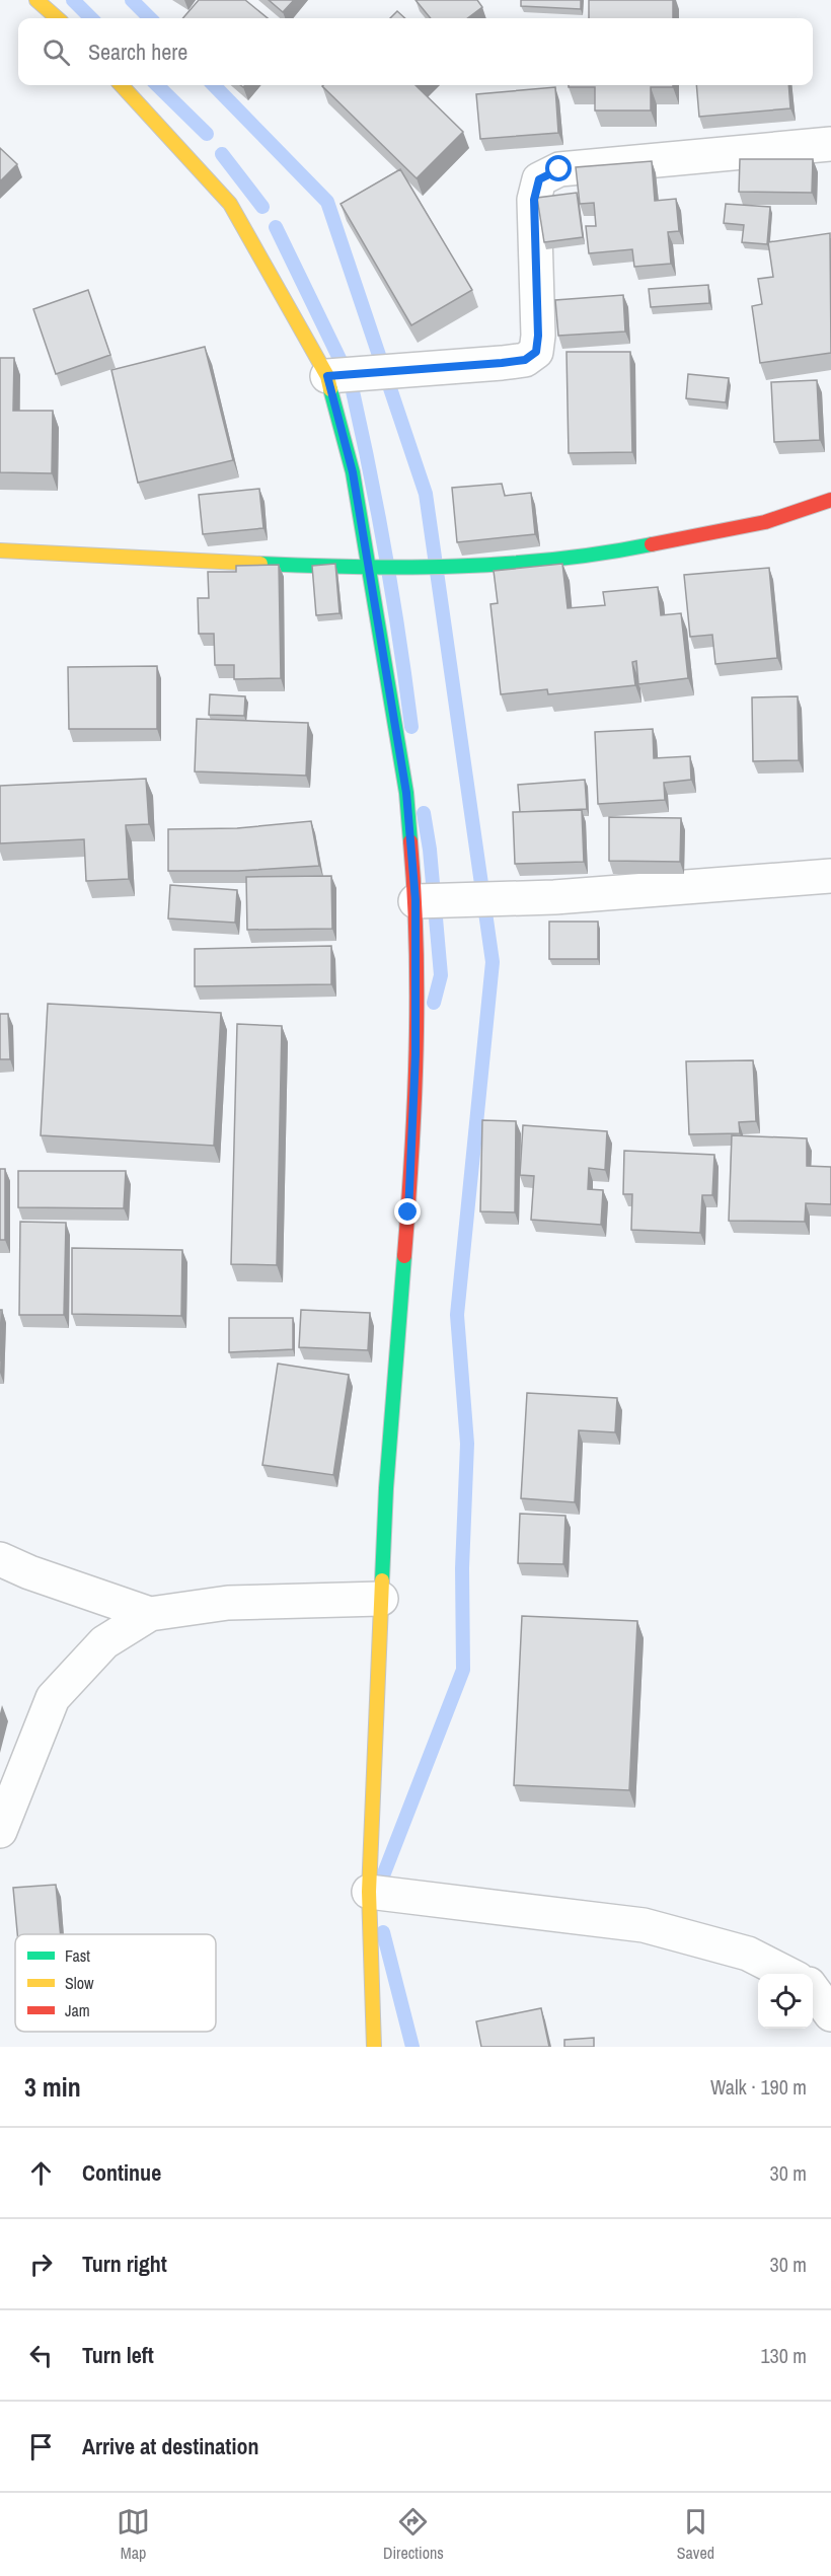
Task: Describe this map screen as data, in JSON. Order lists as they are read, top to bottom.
{
  "legend": ["Fast", "Slow", "Jam"],
  "page": {
    "search": "Search here",
    "heading": ["3 min", "Walk · 190 m"],
    "list": [
      ["Continue", "30 m"],
      ["Turn right", "30 m"],
      ["Turn left", "130 m"],
      "Arrive at destination"
    ],
    "nav": ["Map", "Directions", "Saved"]
  }
}
